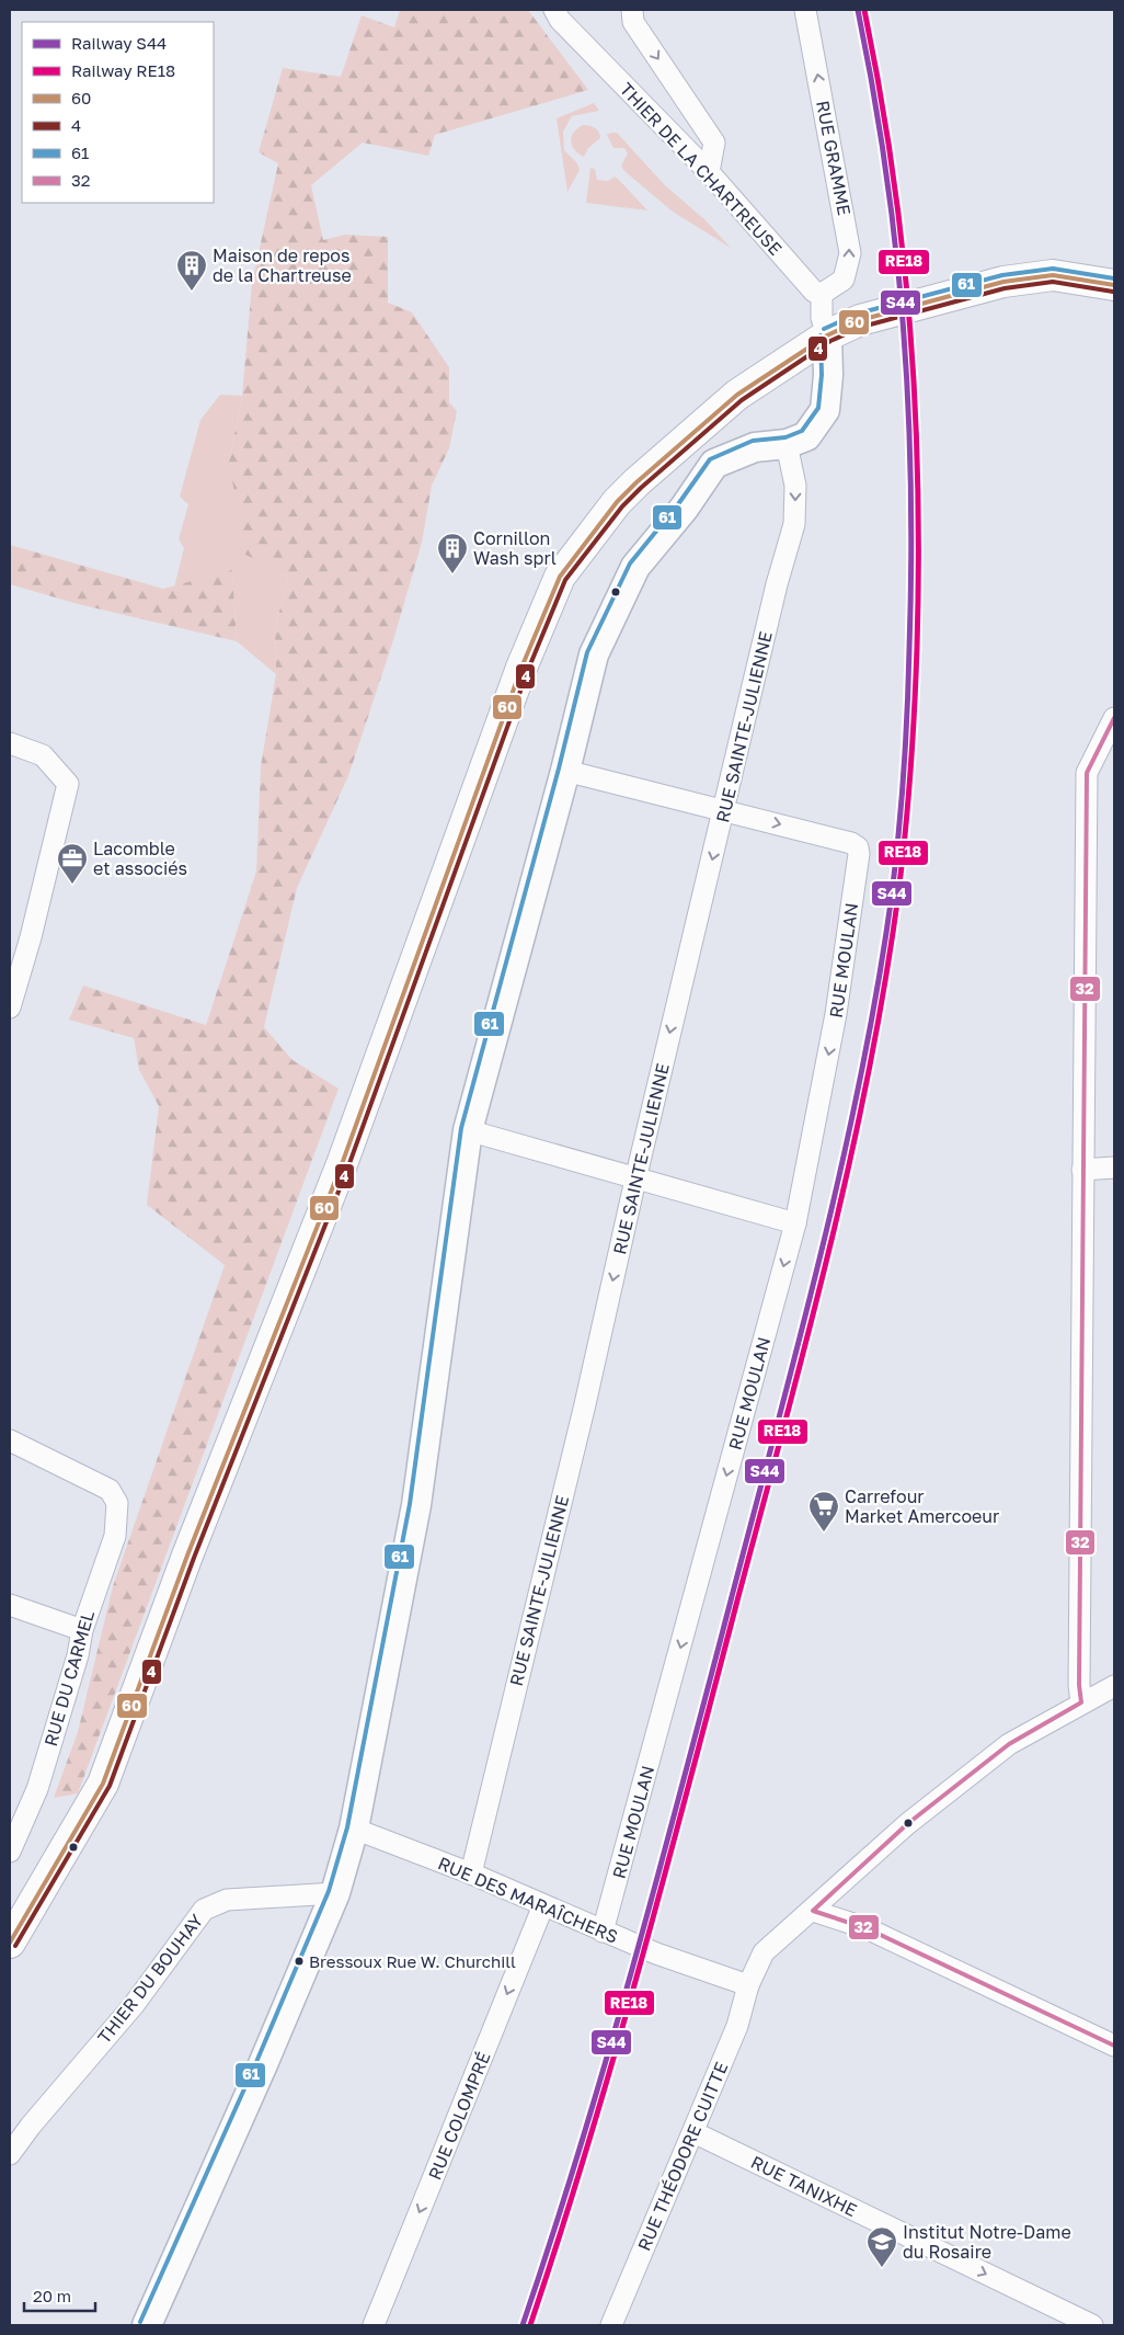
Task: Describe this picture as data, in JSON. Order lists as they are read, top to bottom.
{
  "streets": {
    "street": [
      "RUE GRAMME",
      "THIER DE LA CHARTREUSE",
      "RUE SAINTE-JULIENNE",
      "RUE MOULAN",
      "RUE DU CARMEL",
      "RUE DES MARAÎCHERS",
      "THIER DU BOUHAY",
      "RUE COLOMPRÉ",
      "RUE THÉODORE CUITTE",
      "RUE TANIXHE"
    ]
  },
  "crossings": [
    ["RUE GRAMME", "THIER DE LA CHARTREUSE"],
    ["RUE SAINTE-JULIENNE", "RUE MOULAN"],
    ["RUE SAINTE-JULIENNE", "RUE DES MARAÎCHERS"],
    ["RUE MOULAN", "RUE DES MARAÎCHERS"],
    ["RUE DES MARAÎCHERS", "RUE COLOMPRÉ"],
    ["RUE DES MARAÎCHERS", "RUE THÉODORE CUITTE"],
    ["RUE THÉODORE CUITTE", "RUE TANIXHE"]
  ],
  "one_way": [
    "RUE GRAMME",
    "RUE SAINTE-JULIENNE",
    "RUE MOULAN",
    "RUE COLOMPRÉ",
    "RUE TANIXHE"
  ],
  "places": {
    "building": ["Maison de repos de la Chartreuse", "Cornillon Wash sprl"],
    "office": ["Lacomble et associés"],
    "supermarket": ["Carrefour Market Amercoeur"],
    "other": ["Bressoux Rue W. Churchill"],
    "school or university": ["Institut Notre-Dame du Rosaire"]
  },
  "lines": [
    "rail line S44",
    "rail line RE18",
    "transit line 61",
    "transit line 60",
    "transit line 4",
    "transit line 32"
  ],
  "legend": [
    "Railway S44",
    "Railway RE18",
    "60",
    "4",
    "61",
    "32"
  ],
  "scale_bar": "20 m"
}
